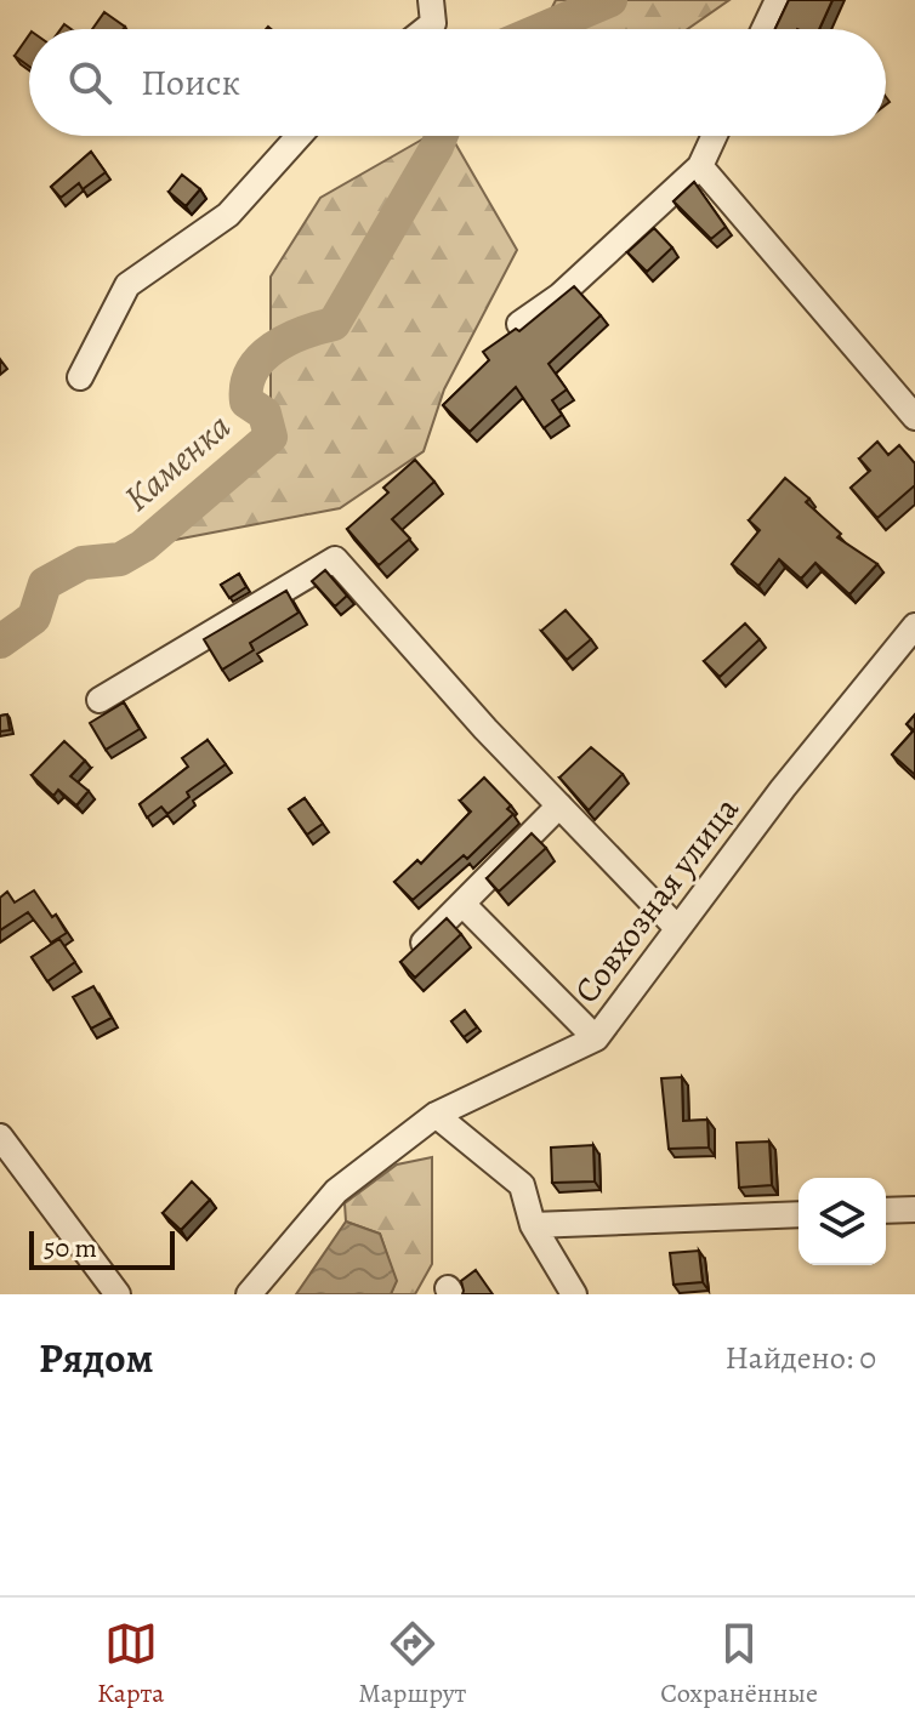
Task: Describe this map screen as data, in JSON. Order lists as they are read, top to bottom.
{
  "streets": {
    "street": ["Совхозная улица"]
  },
  "water": ["Каменка"],
  "scale_bar": "50 m",
  "page": {
    "search": "Поиск",
    "scale": "50 m",
    "heading": ["Рядом", "Найдено: 0"],
    "nav": ["Карта", "Маршрут", "Сохранённые"]
  }
}
